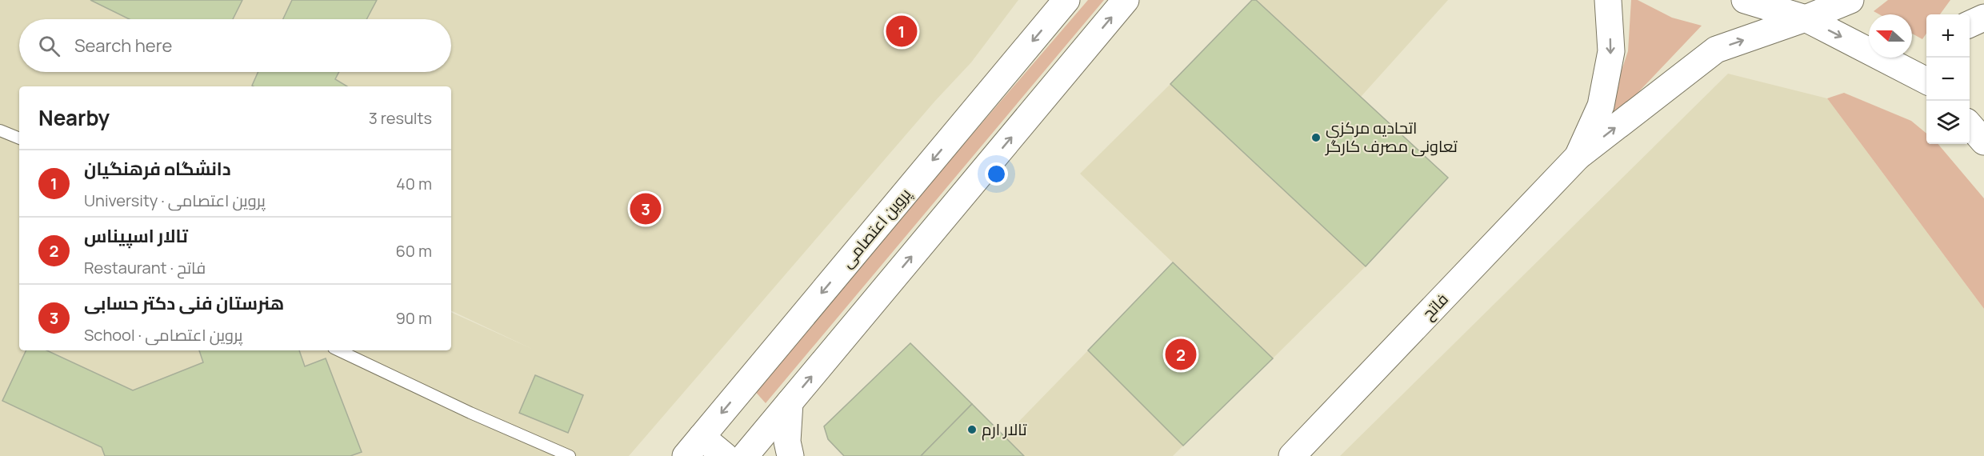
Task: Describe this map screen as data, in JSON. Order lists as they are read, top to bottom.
{
  "streets": {
    "main road": ["پروین اعتصامی", "فاتح"]
  },
  "places": ["اتحادیه مرکزی تعاونی مصرف کارگر", "تالار ارم"],
  "north": "left",
  "page": {
    "pins": ["1", "3", "2"],
    "map_buttons": ["+", "−"],
    "search": "Search here",
    "heading": ["Nearby", "3 results"],
    "list": [
      {
        "mark": "1",
        "name": "دانشگاه فرهنگیان",
        "note": "University · پروین اعتصامی",
        "value": "40 m"
      },
      {
        "mark": "2",
        "name": "تالار اسپیناس",
        "note": "Restaurant · فاتح",
        "value": "60 m"
      },
      {
        "mark": "3",
        "name": "هنرستان فنی دکتر حسابی",
        "note": "School · پروین اعتصامی",
        "value": "90 m"
      }
    ]
  }
}
